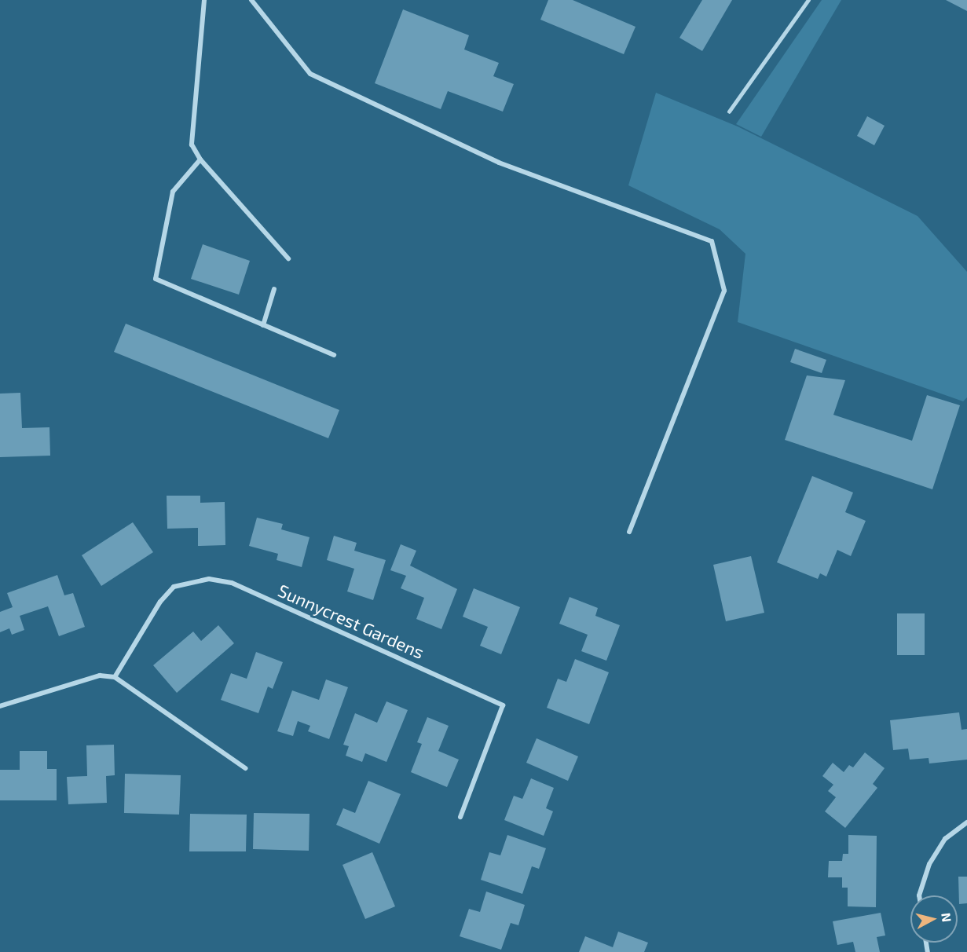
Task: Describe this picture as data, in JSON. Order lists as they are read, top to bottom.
{
  "streets": {
    "street": ["Sunnycrest Gardens"]
  },
  "north": "right"
}
